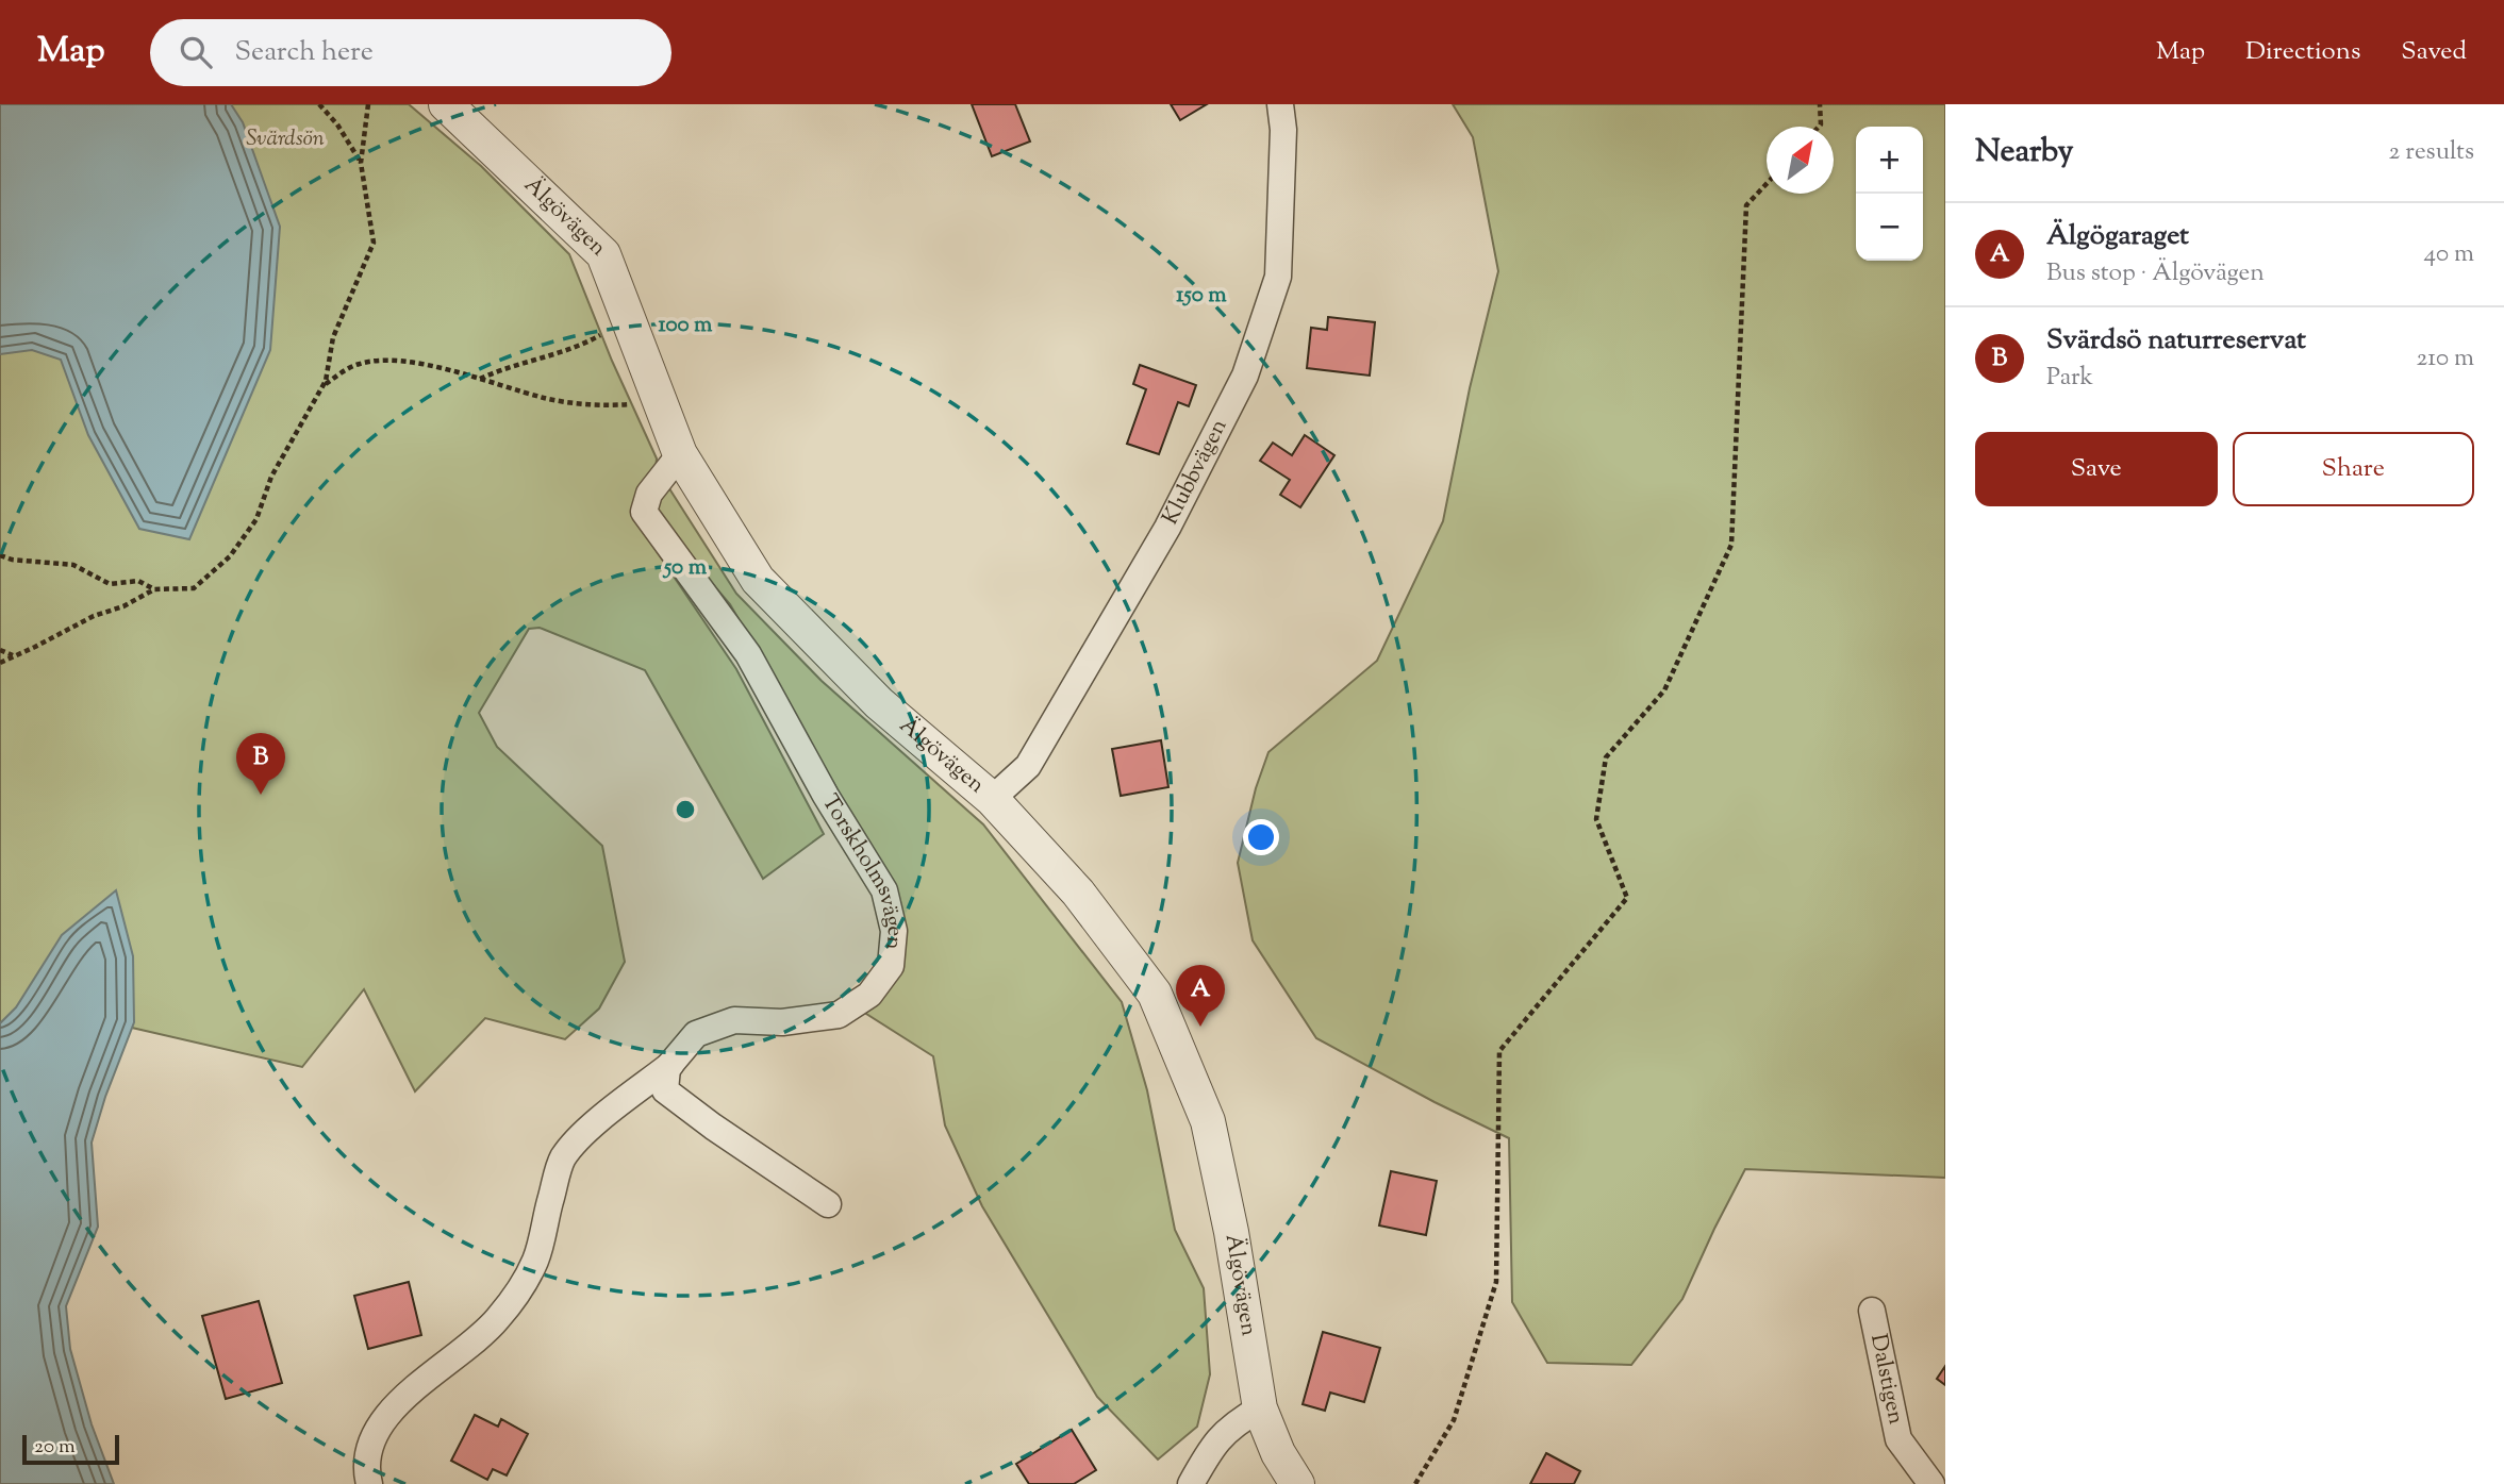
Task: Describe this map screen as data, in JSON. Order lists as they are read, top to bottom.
{
  "streets": {
    "street": [
      "Älgövägen",
      "Klubbvägen",
      "Torskholmsvägen",
      "Dalstigen"
    ]
  },
  "crossings": [
    ["Älgövägen", "Klubbvägen"],
    ["Älgövägen", "Torskholmsvägen"]
  ],
  "parks": ["Svärdsön"],
  "scale_bar": "20 m",
  "north": "top right",
  "page": {
    "header": "Map",
    "search": "Search here",
    "nav": ["Map", "Directions", "Saved"],
    "heading": ["Nearby", "2 results"],
    "map_buttons": ["+", "−"],
    "list": [
      {
        "mark": "A",
        "name": "Älgögaraget",
        "note": "Bus stop · Älgövägen",
        "value": "40 m"
      },
      {
        "mark": "B",
        "name": "Svärdsö naturreservat",
        "note": "Park",
        "value": "210 m"
      }
    ],
    "buttons": ["Save", "Share"],
    "pins": ["B", "A"],
    "scale": "20 m"
  },
  "rings": ["150 m", "100 m", "50 m"]
}
